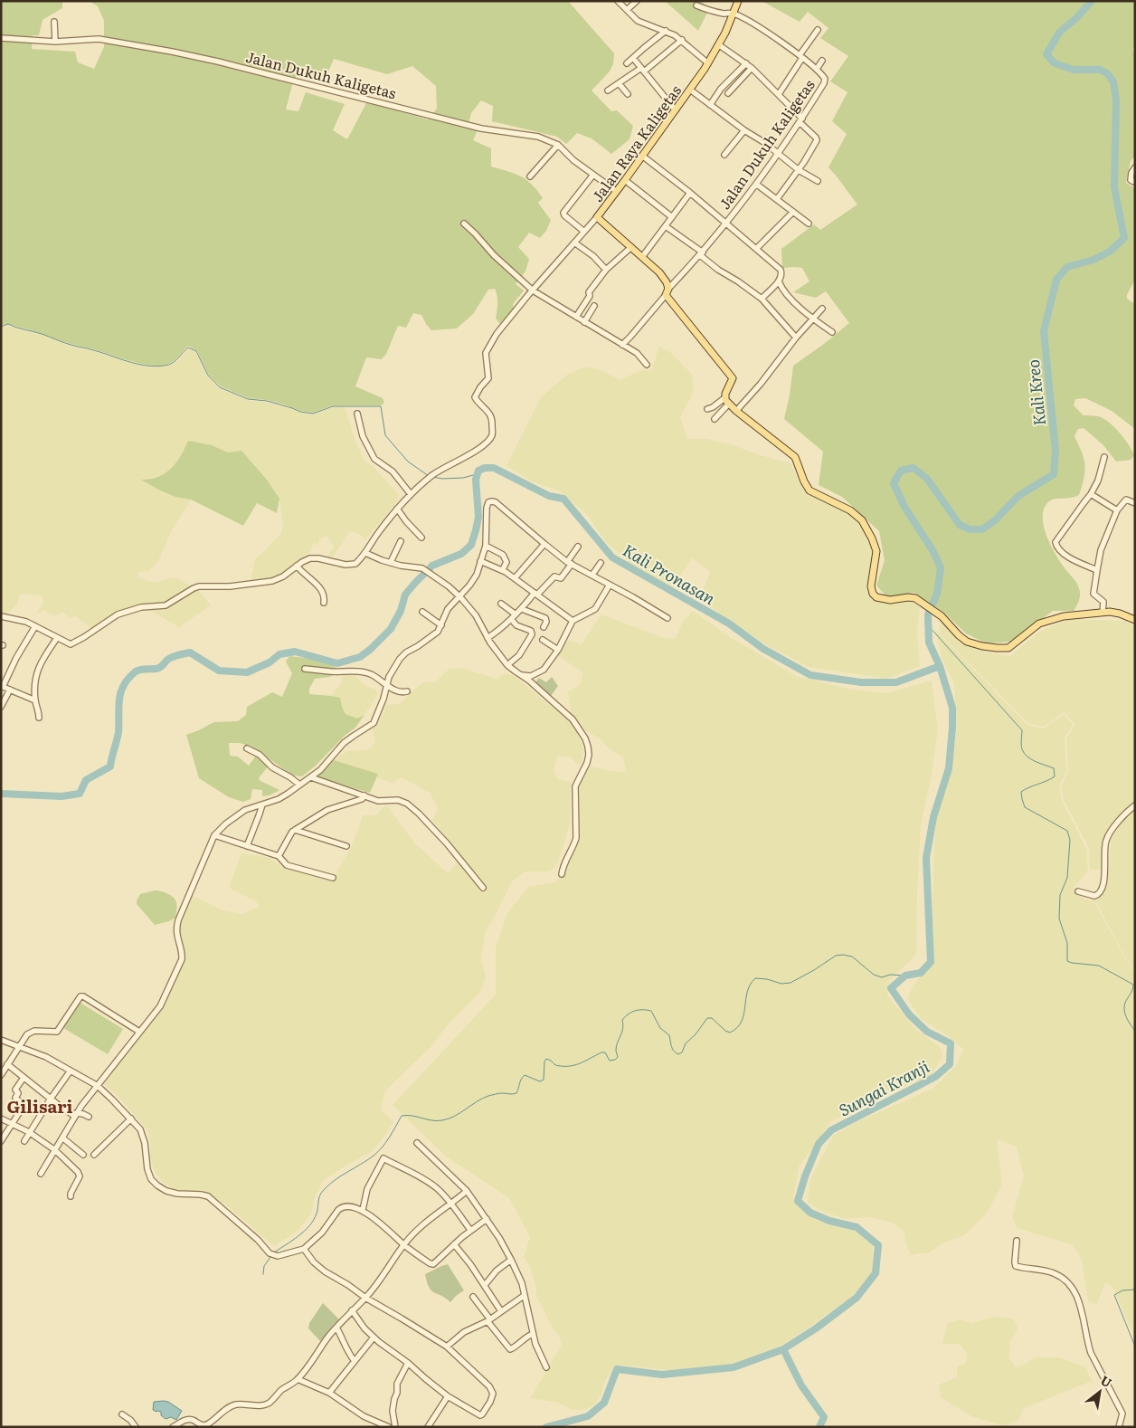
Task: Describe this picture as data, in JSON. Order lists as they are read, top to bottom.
{
  "streets": {
    "main road": ["Jalan Raya Kaligetas"],
    "street": ["Jalan Dukuh Kaligetas"]
  },
  "crossings": [
    ["Jalan Dukuh Kaligetas", "Jalan Raya Kaligetas"]
  ],
  "districts": ["Gilisari"],
  "water": ["Kali Kreo", "Kali Pronasan", "Sungai Kranji"],
  "north": "top right"
}
